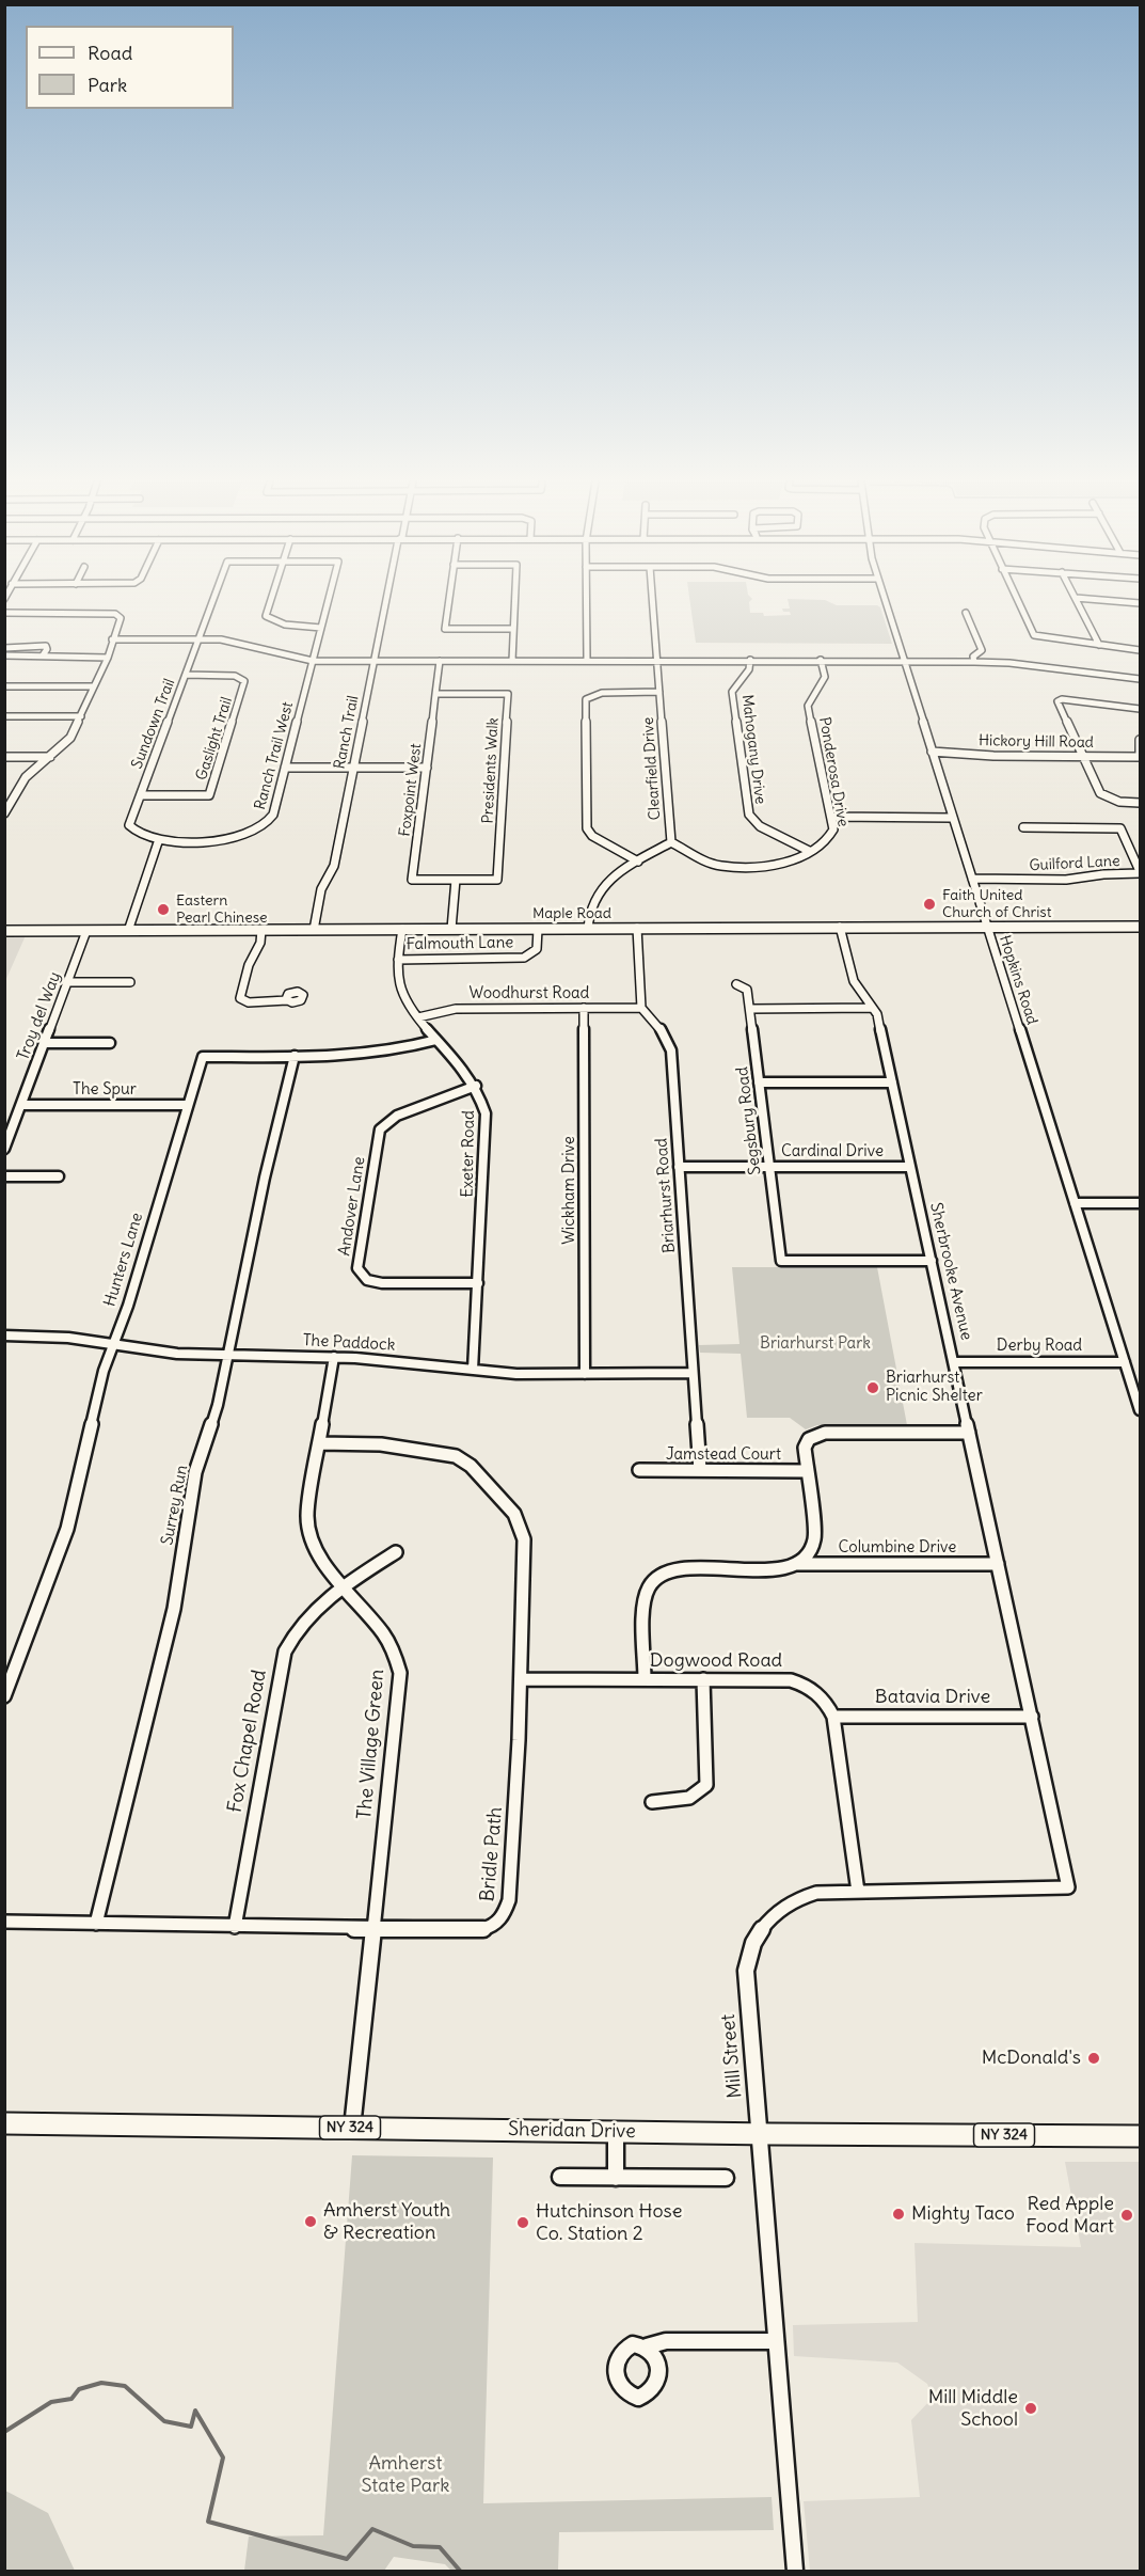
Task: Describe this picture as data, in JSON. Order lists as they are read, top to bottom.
{
  "streets": {
    "main road": ["Maple Road", "NY 324", "Sheridan Drive"],
    "street": [
      "Sundown Trail",
      "Ranch Trail",
      "Gaslight Trail",
      "Hickory Hill Road",
      "Mahogany Drive",
      "Ranch Trail West",
      "Clearfield Drive",
      "Presidents Walk",
      "Ponderosa Drive",
      "Foxpoint West",
      "Guilford Lane",
      "Falmouth Lane",
      "Hopkins Road",
      "Woodhurst Road",
      "Troy del Way",
      "The Spur",
      "Segsbury Road",
      "Cardinal Drive",
      "Exeter Road",
      "Wickham Drive",
      "Briarhurst Road",
      "Andover Lane",
      "Hunters Lane",
      "Sherbrooke Avenue",
      "The Paddock",
      "Derby Road",
      "Jamstead Court",
      "Surrey Run",
      "Columbine Drive",
      "Dogwood Road",
      "Batavia Drive",
      "Fox Chapel Road",
      "The Village Green",
      "Bridle Path",
      "Mill Street"
    ]
  },
  "crossings": [
    ["Sundown Trail", "Gaslight Trail"],
    ["Sundown Trail", "Ranch Trail West"],
    ["Ranch Trail", "Maple Road"],
    ["Hickory Hill Road", "Hopkins Road"],
    ["Mahogany Drive", "Ponderosa Drive"],
    ["Clearfield Drive", "Ponderosa Drive"],
    ["Clearfield Drive", "Maple Road"],
    ["Presidents Walk", "Foxpoint West"],
    ["Guilford Lane", "Hopkins Road"],
    ["Maple Road", "Falmouth Lane"],
    ["Maple Road", "Hopkins Road"],
    ["Maple Road", "Troy del Way"],
    ["Maple Road", "Exeter Road"],
    ["Maple Road", "Sherbrooke Avenue"],
    ["Falmouth Lane", "Exeter Road"],
    ["Hopkins Road", "Derby Road"],
    ["Woodhurst Road", "Exeter Road"],
    ["Woodhurst Road", "Wickham Drive"],
    ["Woodhurst Road", "Briarhurst Road"],
    ["Troy del Way", "The Spur"],
    ["The Spur", "Hunters Lane"],
    ["Segsbury Road", "Cardinal Drive"],
    ["Segsbury Road", "Sherbrooke Avenue"],
    ["Cardinal Drive", "Briarhurst Road"],
    ["Cardinal Drive", "Sherbrooke Avenue"],
    ["Exeter Road", "Andover Lane"],
    ["Exeter Road", "Hunters Lane"],
    ["Exeter Road", "The Paddock"],
    ["Wickham Drive", "The Paddock"],
    ["Briarhurst Road", "The Paddock"],
    ["Briarhurst Road", "Jamstead Court"],
    ["Hunters Lane", "The Paddock"],
    ["Hunters Lane", "Surrey Run"],
    ["Sherbrooke Avenue", "Derby Road"],
    ["Sherbrooke Avenue", "Columbine Drive"],
    ["Sherbrooke Avenue", "Batavia Drive"],
    ["Sherbrooke Avenue", "Mill Street"],
    ["The Paddock", "Surrey Run"],
    ["The Paddock", "The Village Green"],
    ["Surrey Run", "Bridle Path"],
    ["Columbine Drive", "Dogwood Road"],
    ["Dogwood Road", "Batavia Drive"],
    ["Dogwood Road", "Bridle Path"],
    ["Dogwood Road", "Mill Street"],
    ["Fox Chapel Road", "The Village Green"],
    ["Fox Chapel Road", "Bridle Path"],
    ["The Village Green", "Bridle Path"],
    ["The Village Green", "Sheridan Drive"],
    ["Mill Street", "Sheridan Drive"]
  ],
  "parks": ["Briarhurst Park", "Amherst State Park"],
  "places": [
    "Faith United Church of Christ",
    "Eastern Pearl Chinese",
    "Briarhurst Picnic Shelter",
    "McDonald's",
    "Mighty Taco",
    "Red Apple Food Mart",
    "Amherst Youth & Recreation",
    "Hutchinson Hose Co. Station 2",
    "Mill Middle School"
  ],
  "legend": ["Road", "Park"]
}
